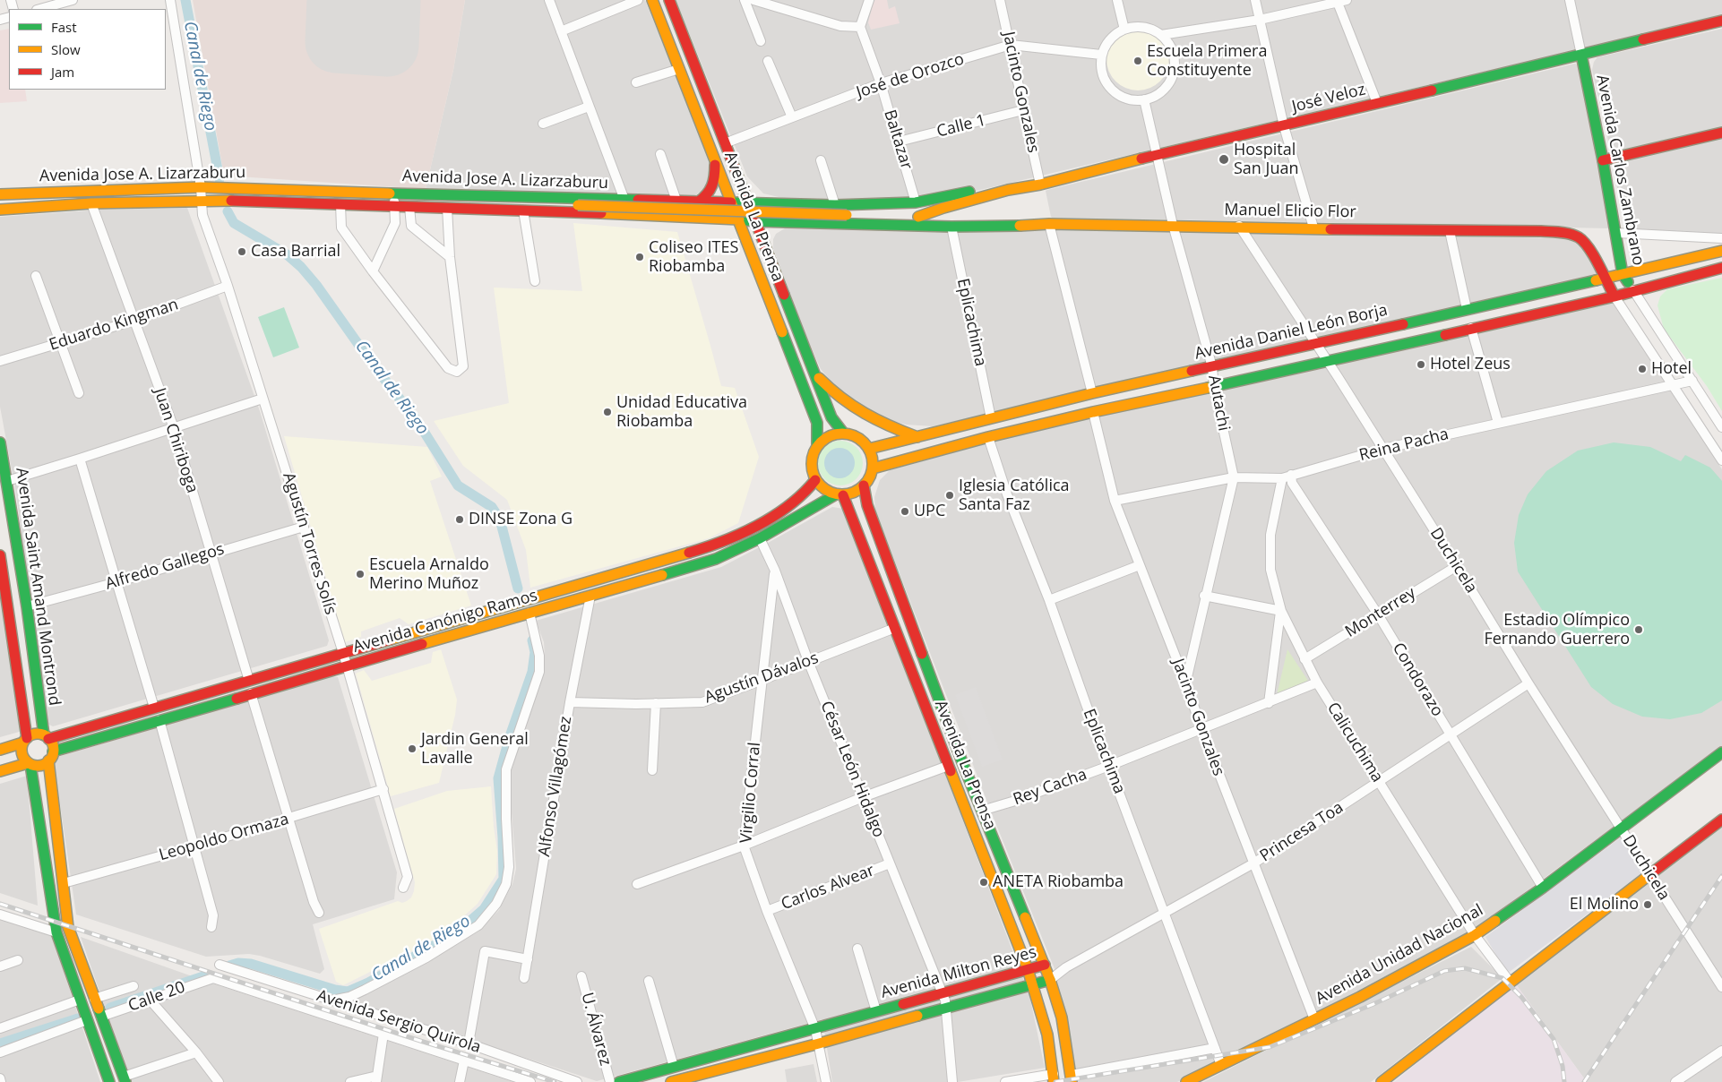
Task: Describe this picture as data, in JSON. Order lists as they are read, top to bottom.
{
  "streets": {
    "main road": [
      "José Veloz",
      "Avenida Carlos Zambrano",
      "Avenida Jose A. Lizarzaburu",
      "Manuel Elicio Flor",
      "Avenida La Prensa",
      "Avenida Daniel León Borja",
      "Avenida Saint Amand Montrond",
      "Avenida Canónigo Ramos",
      "Avenida Unidad Nacional",
      "Avenida Milton Reyes"
    ],
    "street": [
      "José de Orozco",
      "Jacinto Gonzales",
      "Calle 1",
      "Baltazar",
      "Eplicachima",
      "Eduardo Kingman",
      "Autachi",
      "Juan Chiriboga",
      "Reina Pacha",
      "Agustín Torres Solís",
      "Duchicela",
      "Alfredo Gallegos",
      "Monterrey",
      "Agustín Dávalos",
      "Condorazo",
      "Calicuchima",
      "César León Hidalgo",
      "Alfonso Villagómez",
      "Rey Cacha",
      "Virgilio Corral",
      "Princesa Toa",
      "Leopoldo Ormaza",
      "Carlos Alvear",
      "Calle 20",
      "Avenida Sergio Quirola",
      "U. Álvarez"
    ]
  },
  "crossings": [
    ["José de Orozco", "Jacinto Gonzales"],
    ["José de Orozco", "Baltazar"],
    ["José de Orozco", "Avenida La Prensa"],
    ["José de Orozco", "Autachi"],
    ["Jacinto Gonzales", "José Veloz"],
    ["Jacinto Gonzales", "Calle 1"],
    ["Jacinto Gonzales", "Autachi"],
    ["Jacinto Gonzales", "Reina Pacha"],
    ["Jacinto Gonzales", "Rey Cacha"],
    ["Jacinto Gonzales", "Princesa Toa"],
    ["Jacinto Gonzales", "Avenida Unidad Nacional"],
    ["José Veloz", "Avenida Carlos Zambrano"],
    ["José Veloz", "Avenida Jose A. Lizarzaburu"],
    ["José Veloz", "Autachi"],
    ["Calle 1", "Baltazar"],
    ["Baltazar", "Avenida Jose A. Lizarzaburu"],
    ["Avenida Carlos Zambrano", "Avenida Daniel León Borja"],
    ["Avenida Carlos Zambrano", "Reina Pacha"],
    ["Avenida Jose A. Lizarzaburu", "Manuel Elicio Flor"],
    ["Avenida Jose A. Lizarzaburu", "Avenida La Prensa"],
    ["Avenida Jose A. Lizarzaburu", "Eplicachima"],
    ["Avenida Jose A. Lizarzaburu", "Juan Chiriboga"],
    ["Avenida Jose A. Lizarzaburu", "Agustín Torres Solís"],
    ["Manuel Elicio Flor", "Eplicachima"],
    ["Manuel Elicio Flor", "Avenida Daniel León Borja"],
    ["Manuel Elicio Flor", "Autachi"],
    ["Manuel Elicio Flor", "Duchicela"],
    ["Avenida La Prensa", "Avenida Daniel León Borja"],
    ["Avenida La Prensa", "Avenida Canónigo Ramos"],
    ["Avenida La Prensa", "Agustín Dávalos"],
    ["Avenida La Prensa", "Rey Cacha"],
    ["Avenida La Prensa", "Avenida Milton Reyes"],
    ["Eplicachima", "Avenida Daniel León Borja"],
    ["Eplicachima", "Rey Cacha"],
    ["Eplicachima", "Princesa Toa"],
    ["Eplicachima", "Avenida Unidad Nacional"],
    ["Eduardo Kingman", "Juan Chiriboga"],
    ["Eduardo Kingman", "Agustín Torres Solís"],
    ["Avenida Daniel León Borja", "Autachi"],
    ["Avenida Daniel León Borja", "Duchicela"],
    ["Avenida Daniel León Borja", "Avenida Canónigo Ramos"],
    ["Autachi", "Reina Pacha"],
    ["Juan Chiriboga", "Alfredo Gallegos"],
    ["Juan Chiriboga", "Avenida Canónigo Ramos"],
    ["Reina Pacha", "Duchicela"],
    ["Reina Pacha", "Condorazo"],
    ["Reina Pacha", "Calicuchima"],
    ["Agustín Torres Solís", "Alfredo Gallegos"],
    ["Agustín Torres Solís", "Avenida Canónigo Ramos"],
    ["Agustín Torres Solís", "Leopoldo Ormaza"],
    ["Duchicela", "Monterrey"],
    ["Duchicela", "Princesa Toa"],
    ["Duchicela", "Avenida Unidad Nacional"],
    ["Alfredo Gallegos", "Avenida Saint Amand Montrond"],
    ["Avenida Saint Amand Montrond", "Avenida Canónigo Ramos"],
    ["Monterrey", "Condorazo"],
    ["Monterrey", "Calicuchima"],
    ["Avenida Canónigo Ramos", "César León Hidalgo"],
    ["Avenida Canónigo Ramos", "Alfonso Villagómez"],
    ["Agustín Dávalos", "César León Hidalgo"],
    ["Agustín Dávalos", "Alfonso Villagómez"],
    ["Agustín Dávalos", "Virgilio Corral"],
    ["Condorazo", "Princesa Toa"],
    ["Condorazo", "Avenida Unidad Nacional"],
    ["Calicuchima", "Rey Cacha"],
    ["Calicuchima", "Princesa Toa"],
    ["Calicuchima", "Avenida Unidad Nacional"],
    ["César León Hidalgo", "Virgilio Corral"],
    ["César León Hidalgo", "Carlos Alvear"],
    ["César León Hidalgo", "Avenida Milton Reyes"],
    ["Virgilio Corral", "Carlos Alvear"],
    ["Virgilio Corral", "Avenida Milton Reyes"],
    ["Princesa Toa", "Avenida Milton Reyes"],
    ["Calle 20", "Avenida Sergio Quirola"]
  ],
  "water": ["Canal de Riego"],
  "places": [
    "Escuela Primera Constituyente",
    "Hospital San Juan",
    "Casa Barrial",
    "Coliseo ITES Riobamba",
    "Hotel Zeus",
    "Hotel",
    "Unidad Educativa Riobamba",
    "Iglesia Católica Santa Faz",
    "UPC",
    "DINSE Zona G",
    "Escuela Arnaldo Merino Muñoz",
    "Estadio Olímpico Fernando Guerrero",
    "Jardin General Lavalle",
    "ANETA Riobamba",
    "El Molino"
  ],
  "legend": ["Fast", "Slow", "Jam"]
}
